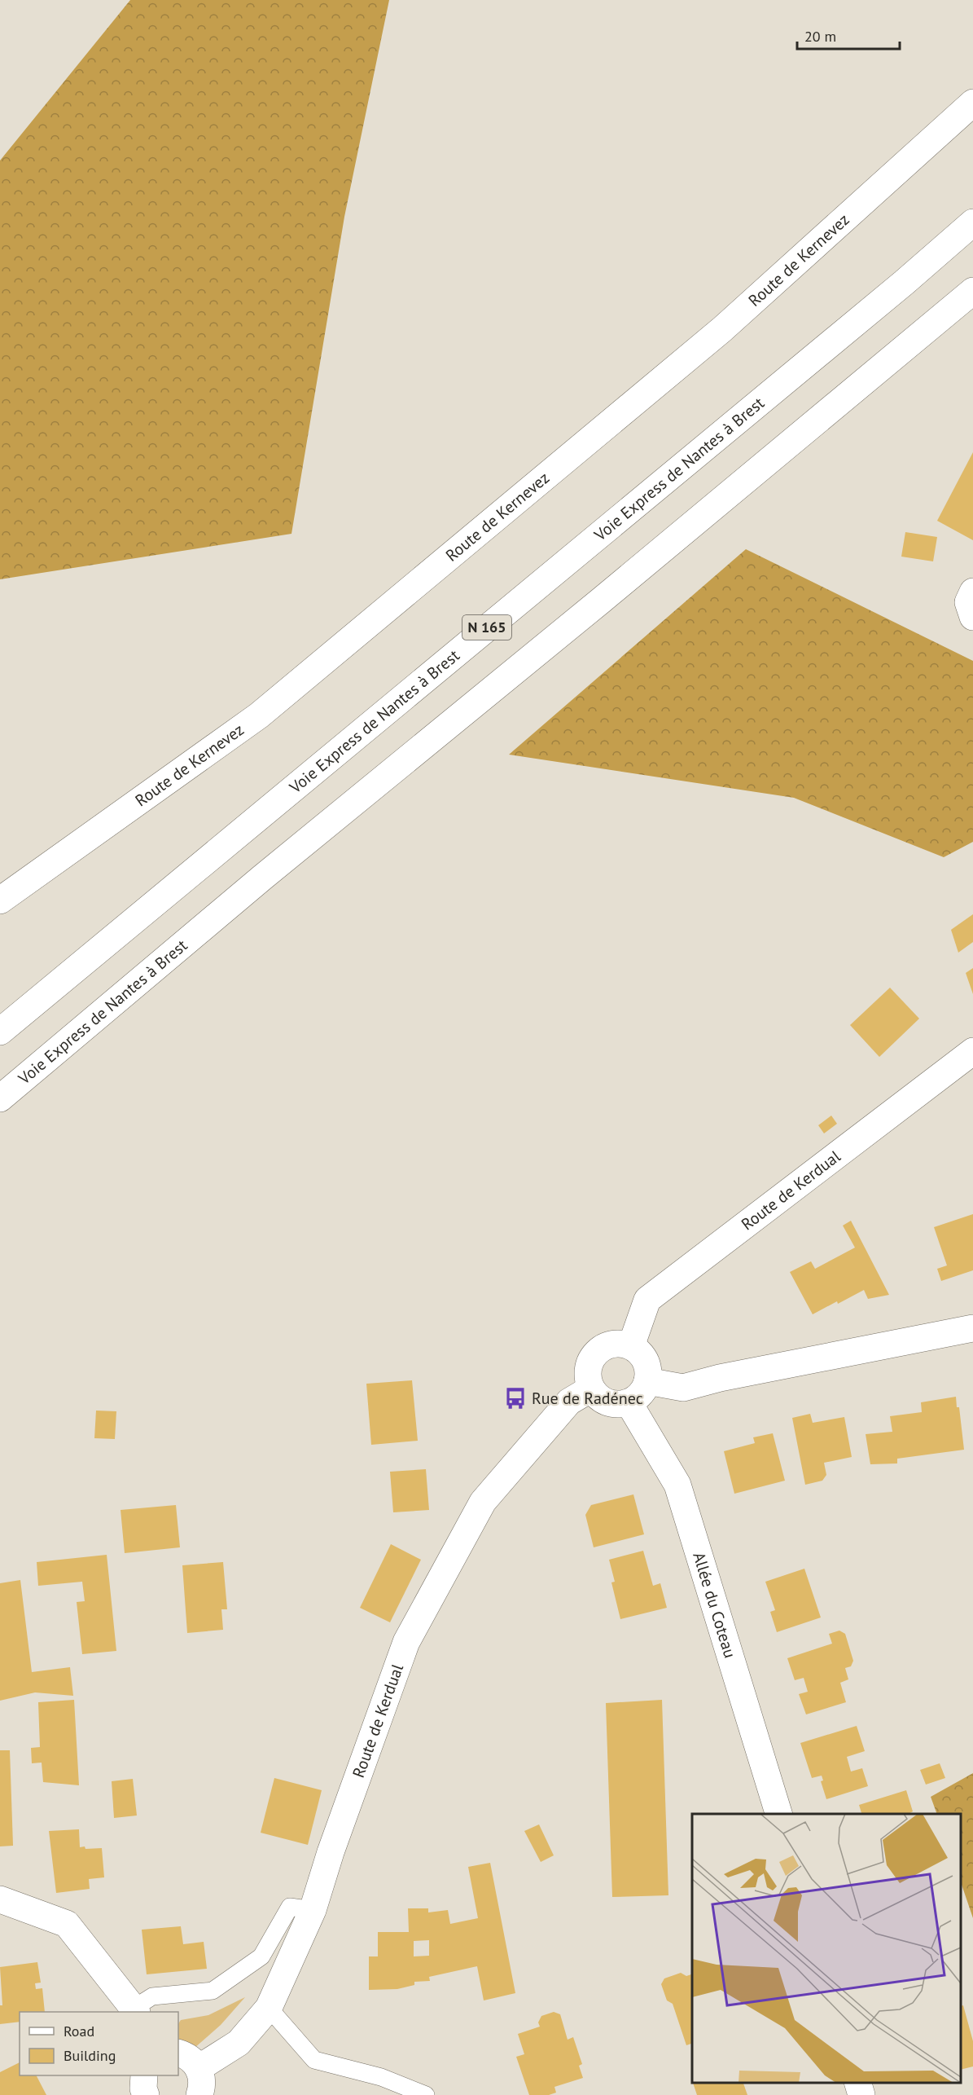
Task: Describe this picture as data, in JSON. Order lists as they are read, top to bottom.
{
  "streets": {
    "main road": [
      "Route de Kernevez",
      "Voie Express de Nantes à Brest",
      "N 165",
      "Route de Kerdual",
      "Allée du Coteau"
    ]
  },
  "crossings": [
    ["Route de Kerdual", "Allée du Coteau"]
  ],
  "places": {
    "bus stop": ["Rue de Radénec"]
  },
  "legend": ["Road", "Building"],
  "scale_bar": "20 m"
}
